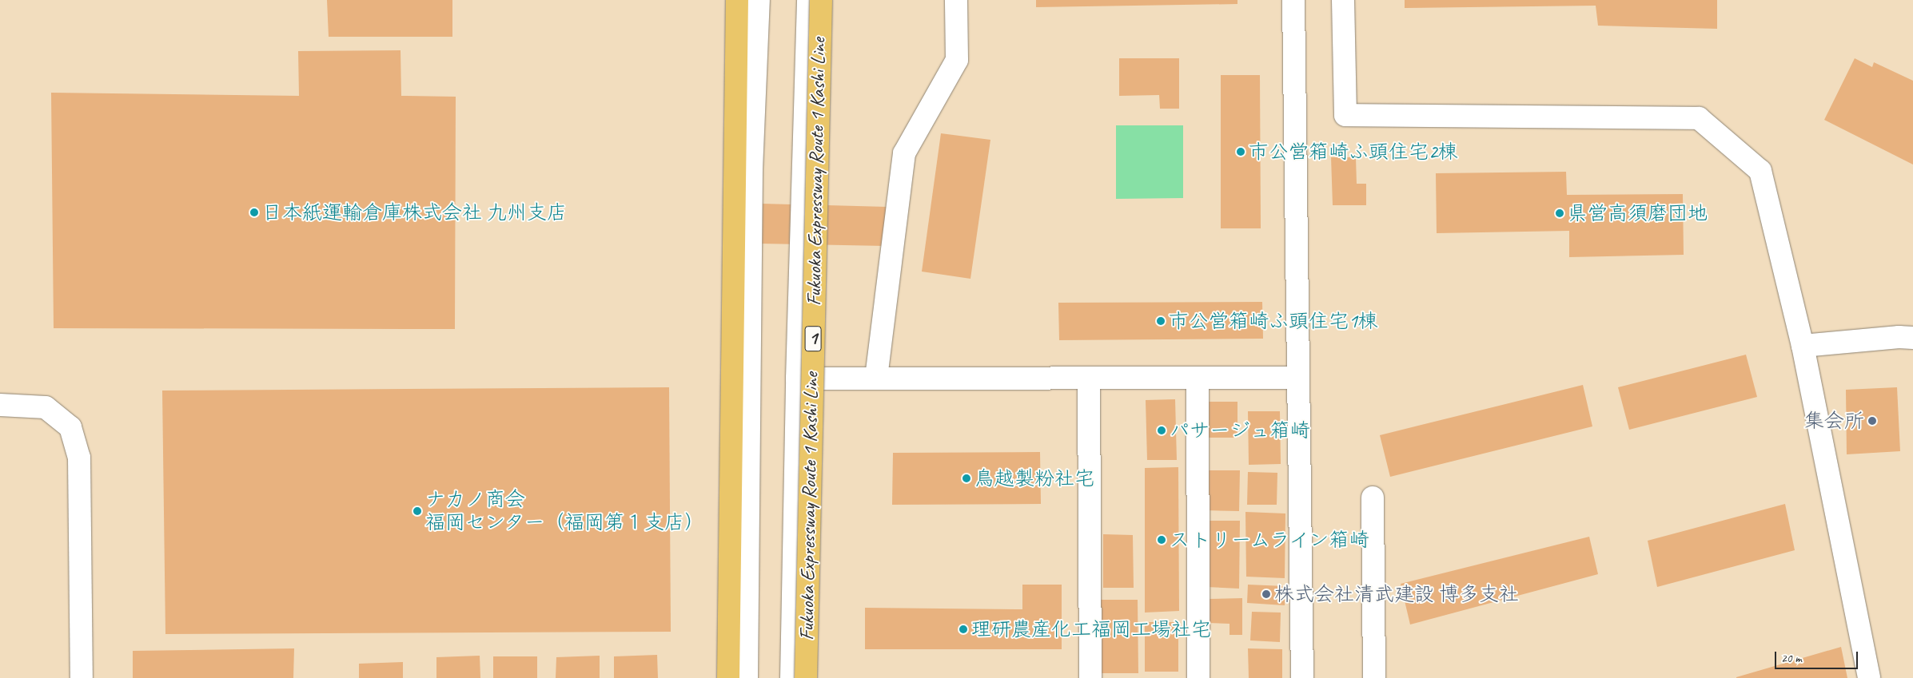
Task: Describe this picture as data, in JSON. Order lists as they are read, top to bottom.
{
  "streets": {
    "highway": ["Fukuoka Expressway Route 1 Kashi Line", "1"]
  },
  "places": [
    "市公営箱崎ふ頭住宅2棟",
    "日本紙運輸倉庫株式会社 九州支店",
    "県営高須磨団地",
    "市公営箱崎ふ頭住宅1棟",
    "集会所",
    "パサージュ箱崎",
    "鳥越製粉社宅",
    "ナカノ商会 福岡センター（福岡第１支店）",
    "ストリームライン箱崎",
    "株式会社清武建設 博多支社",
    "理研農産化工福岡工場社宅"
  ],
  "scale_bar": "20 m"
}
